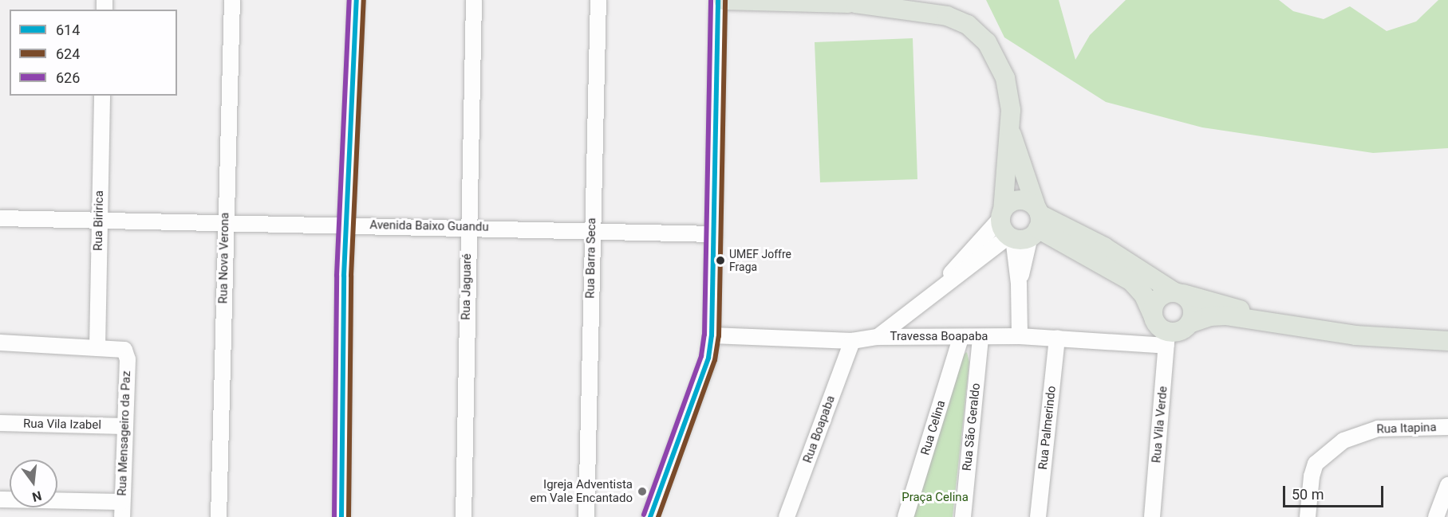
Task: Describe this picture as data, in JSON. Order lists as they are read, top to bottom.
{
  "streets": {
    "street": [
      "Rua Biririca",
      "Avenida Baixo Guandu",
      "Rua Nova Verona",
      "Rua Barra Seca",
      "Rua Jaguaré",
      "Travessa Boapaba",
      "Rua Vila Izabel",
      "Rua Vila Verde",
      "Rua São Geraldo",
      "Rua Celina",
      "Rua Palmerindo",
      "Rua Itapina",
      "Rua Boapaba",
      "Rua Mensageiro da Paz"
    ]
  },
  "crossings": [
    ["Rua Biririca", "Avenida Baixo Guandu"],
    ["Rua Biririca", "Rua Mensageiro da Paz"],
    ["Avenida Baixo Guandu", "Rua Nova Verona"],
    ["Avenida Baixo Guandu", "Rua Barra Seca"],
    ["Avenida Baixo Guandu", "Rua Jaguaré"],
    ["Travessa Boapaba", "Rua Vila Verde"],
    ["Travessa Boapaba", "Rua São Geraldo"],
    ["Travessa Boapaba", "Rua Celina"],
    ["Travessa Boapaba", "Rua Palmerindo"],
    ["Travessa Boapaba", "Rua Boapaba"],
    ["Rua Vila Izabel", "Rua Mensageiro da Paz"]
  ],
  "parks": ["Praça Celina"],
  "places": ["UMEF Joffre Fraga", "Igreja Adventista em Vale Encantado"],
  "lines": ["transit line 614", "transit line 624", "transit line 626"],
  "legend": ["614", "624", "626"],
  "scale_bar": "50 m",
  "north": "bottom"
}
